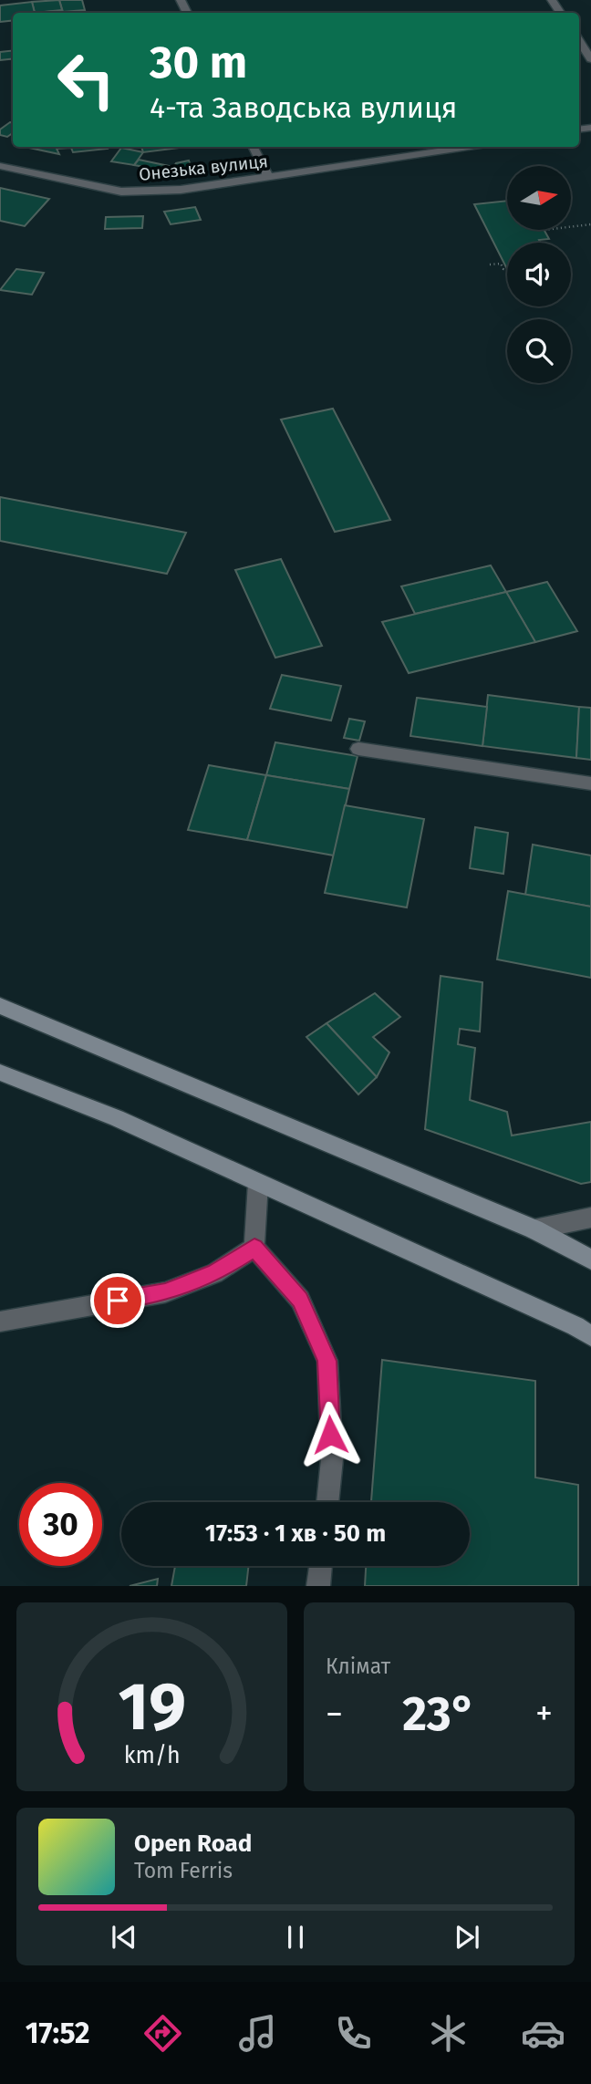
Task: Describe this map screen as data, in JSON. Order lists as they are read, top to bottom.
{
  "streets": {
    "street": ["Онезька вулиця"]
  },
  "north": "right",
  "page": {
    "turn": ["30 m", "4-та Заводська вулиця"],
    "limit": "30",
    "trip": "17:53 · 1 хв · 50 m",
    "tile": "Клімат",
    "heat": ["−", "23°", "+"],
    "song": ["Open Road", "Tom Ferris"],
    "tabs": "17:52",
    "gauge": ["19", "km/h"]
  }
}
